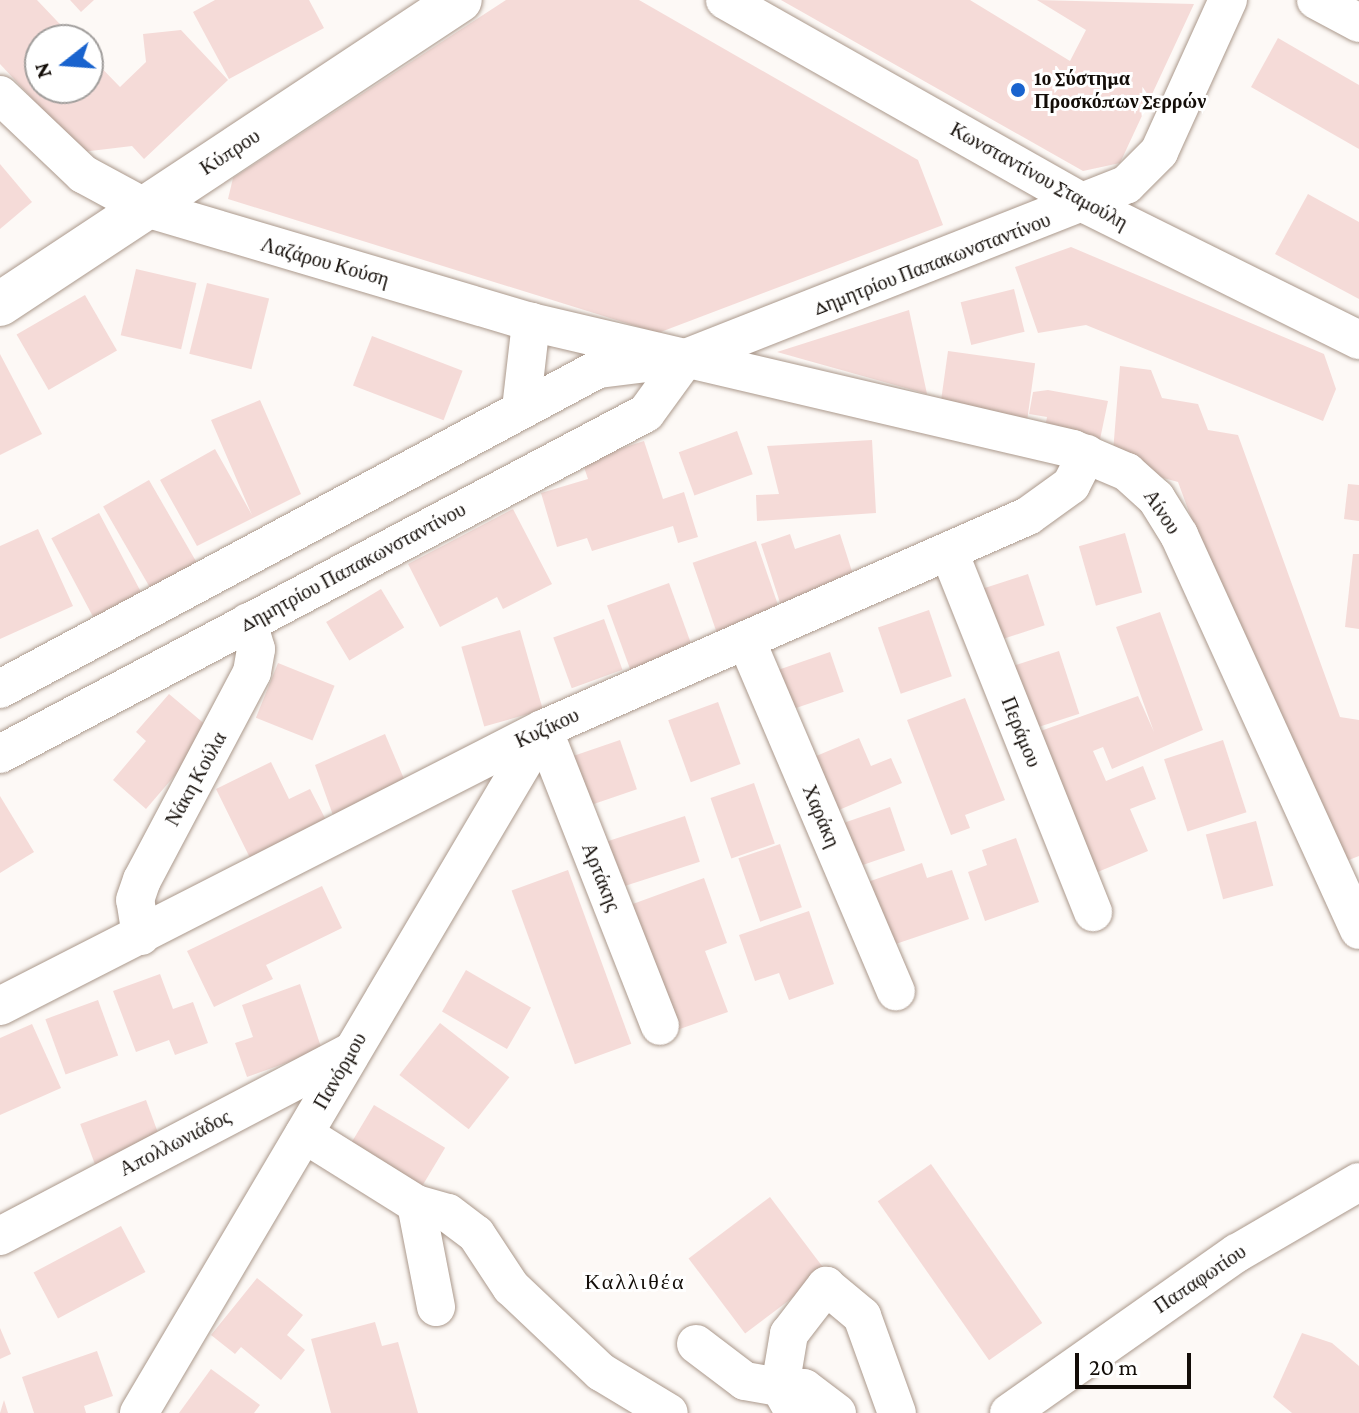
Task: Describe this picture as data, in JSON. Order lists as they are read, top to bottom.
{
  "streets": {
    "main road": ["Κύπρου"],
    "street": [
      "Κωνσταντίνου Σταμούλη",
      "Λαζάρου Κούση",
      "Δημητρίου Παπακωνσταντίνου",
      "Αίνου",
      "Κυζίκου",
      "Περάμου",
      "Νάκη Κούλα",
      "Χαράκη",
      "Αρτάκης",
      "Πανόρμου",
      "Απολλωνιάδος",
      "Παπαφωτίου"
    ]
  },
  "crossings": [
    ["Κύπρου", "Λαζάρου Κούση"],
    ["Κωνσταντίνου Σταμούλη", "Δημητρίου Παπακωνσταντίνου"],
    ["Λαζάρου Κούση", "Δημητρίου Παπακωνσταντίνου"],
    ["Λαζάρου Κούση", "Αίνου"],
    ["Δημητρίου Παπακωνσταντίνου", "Αίνου"],
    ["Δημητρίου Παπακωνσταντίνου", "Νάκη Κούλα"],
    ["Αίνου", "Κυζίκου"],
    ["Κυζίκου", "Περάμου"],
    ["Κυζίκου", "Νάκη Κούλα"],
    ["Κυζίκου", "Χαράκη"],
    ["Κυζίκου", "Αρτάκης"],
    ["Κυζίκου", "Πανόρμου"],
    ["Αρτάκης", "Πανόρμου"],
    ["Πανόρμου", "Απολλωνιάδος"]
  ],
  "districts": ["Καλλιθέα"],
  "places": ["1ο Σύστημα Προσκόπων Σερρών"],
  "scale_bar": "20 m",
  "north": "left"
}
